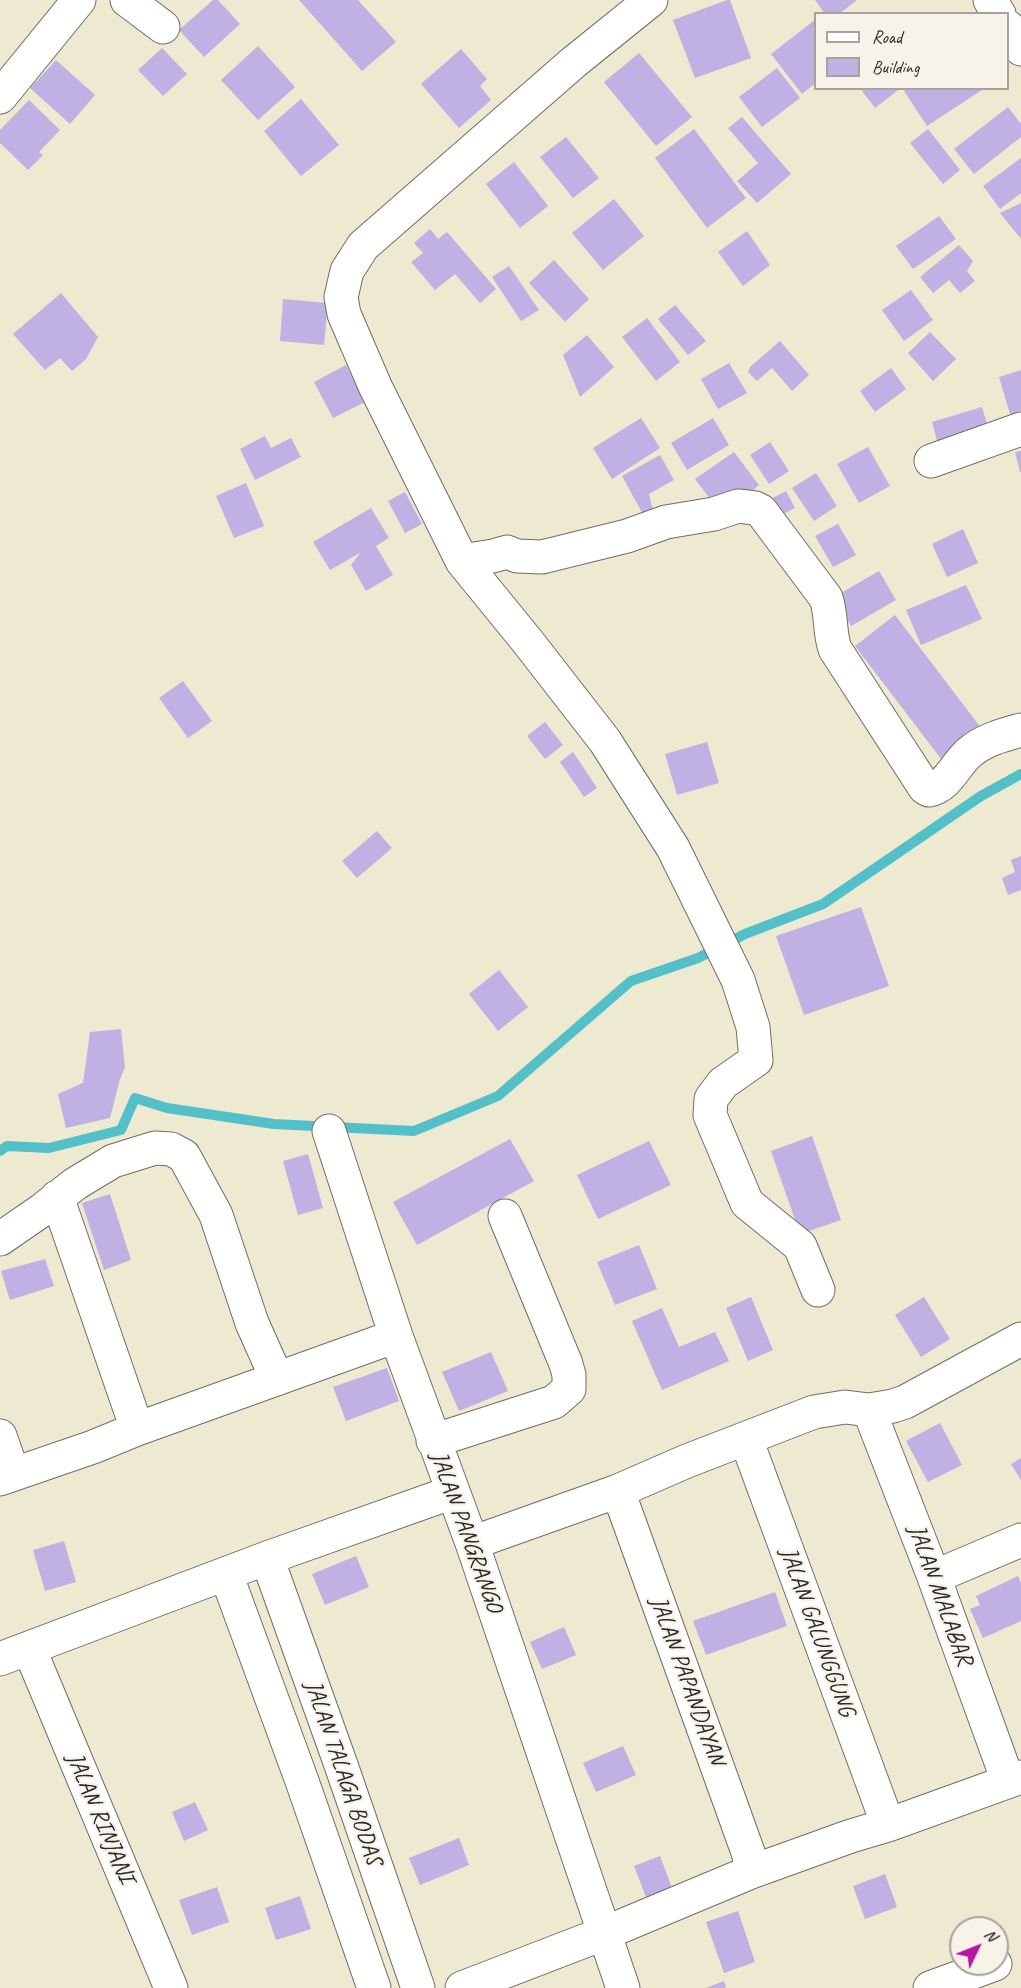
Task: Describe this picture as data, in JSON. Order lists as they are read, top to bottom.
{
  "streets": {
    "street": [
      "JALAN PANGRANGO",
      "JALAN MALABAR",
      "JALAN GALUNGGUNG",
      "JALAN PAPANDAYAN",
      "JALAN TALAGA BODAS",
      "JALAN RINJANI"
    ]
  },
  "legend": ["Road", "Building"],
  "north": "top right"
}
